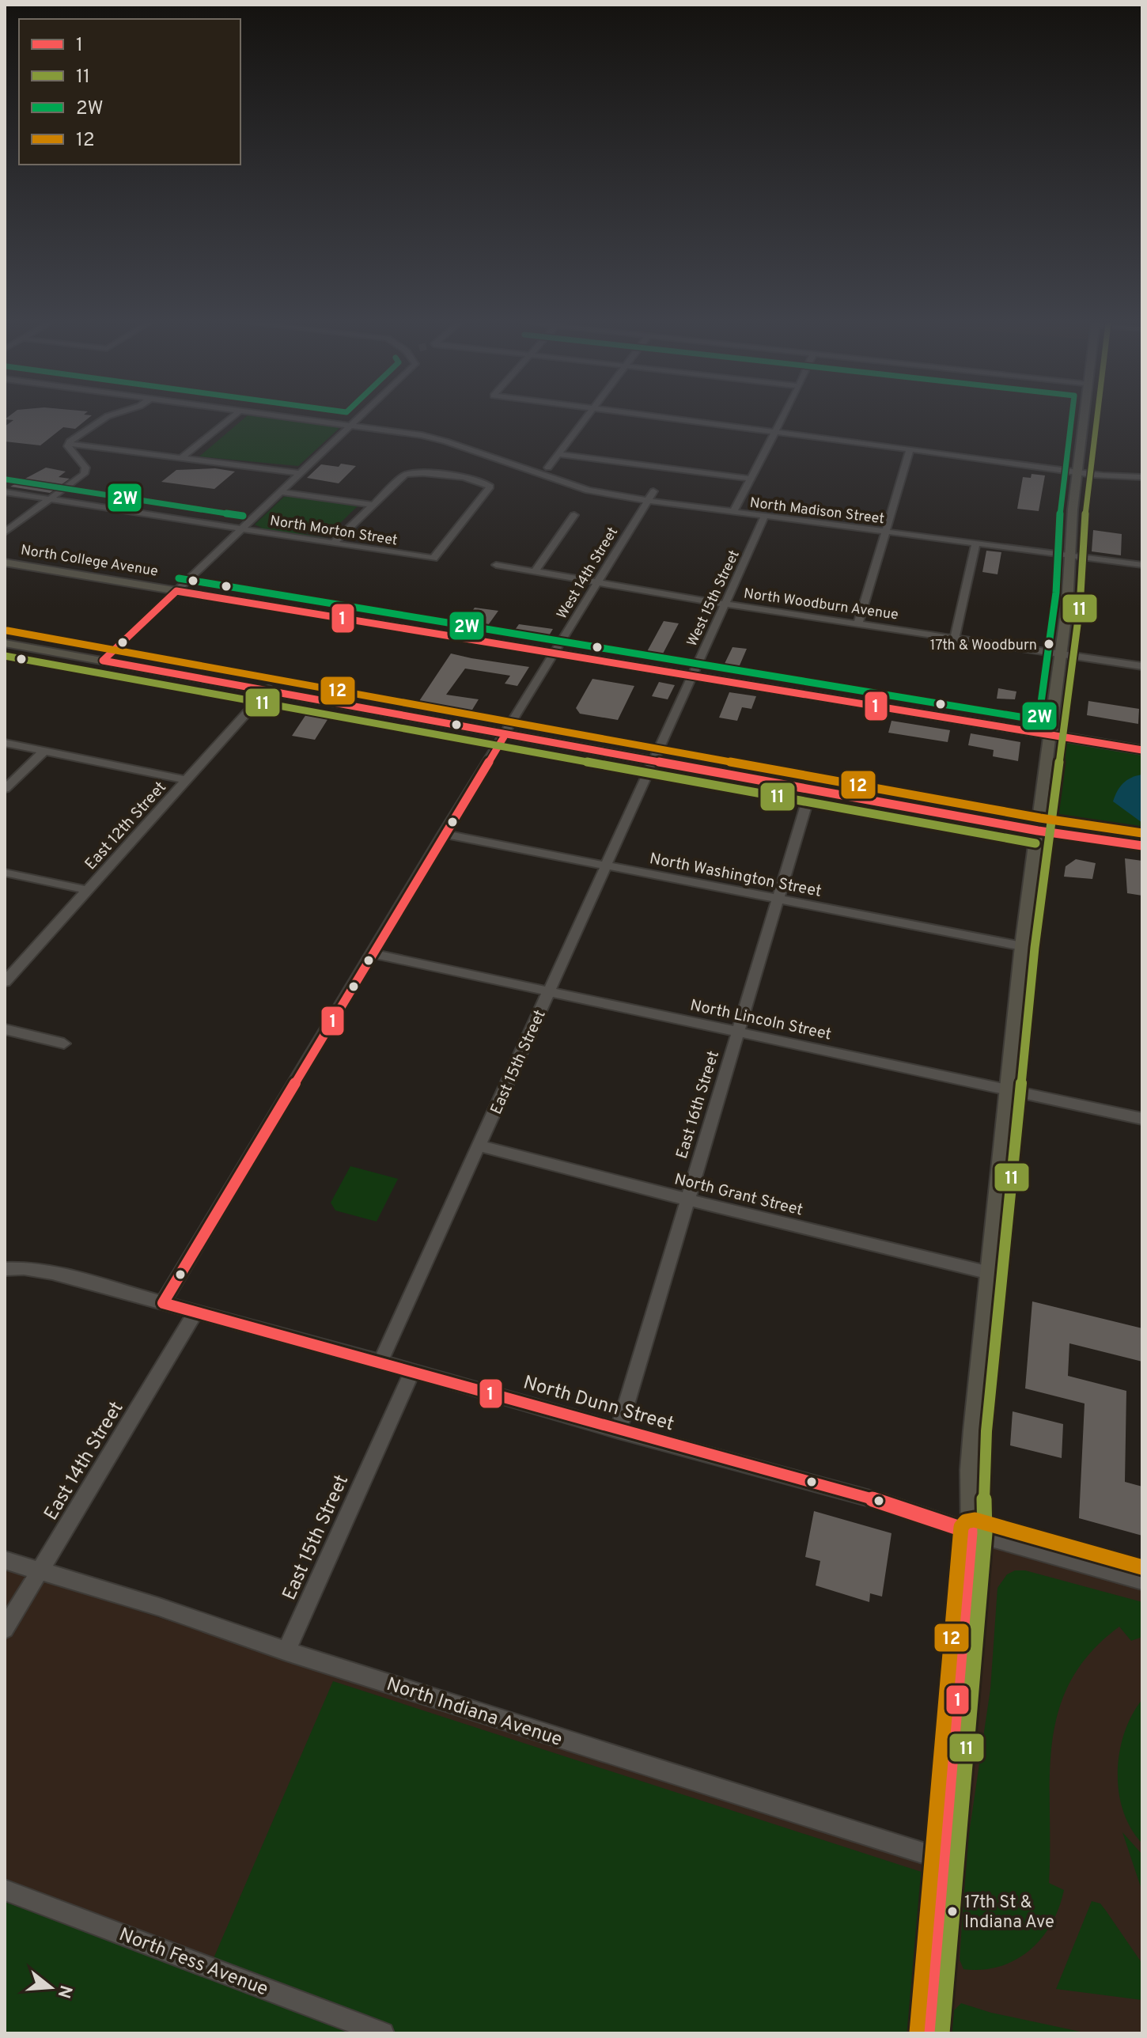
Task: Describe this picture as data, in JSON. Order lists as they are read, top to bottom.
{
  "streets": {
    "main road": ["North College Avenue"],
    "street": [
      "North Madison Street",
      "North Morton Street",
      "West 14th Street",
      "West 15th Street",
      "North Woodburn Avenue",
      "East 12th Street",
      "North Washington Street",
      "North Lincoln Street",
      "East 15th Street",
      "East 16th Street",
      "North Grant Street",
      "North Dunn Street",
      "East 14th Street",
      "North Indiana Avenue",
      "North Fess Avenue"
    ]
  },
  "crossings": [
    ["North Madison Street", "West 14th Street"],
    ["North Madison Street", "West 15th Street"],
    ["North College Avenue", "West 14th Street"],
    ["North College Avenue", "West 15th Street"],
    ["West 14th Street", "North Woodburn Avenue"],
    ["West 15th Street", "North Woodburn Avenue"],
    ["West 15th Street", "East 15th Street"],
    ["North Washington Street", "East 15th Street"],
    ["North Washington Street", "East 16th Street"],
    ["North Lincoln Street", "East 15th Street"],
    ["North Lincoln Street", "East 16th Street"],
    ["East 15th Street", "North Grant Street"],
    ["East 15th Street", "North Dunn Street"],
    ["East 15th Street", "North Indiana Avenue"],
    ["East 16th Street", "North Grant Street"],
    ["East 16th Street", "North Dunn Street"],
    ["North Dunn Street", "East 14th Street"],
    ["East 14th Street", "North Indiana Avenue"]
  ],
  "places": ["17th & Woodburn", "17th St & Indiana Ave"],
  "lines": [
    "transit line 11",
    "transit line 2W",
    "transit line 1",
    "transit line 12"
  ],
  "legend": [
    "1",
    "11",
    "2W",
    "12"
  ],
  "north": "right"
}
